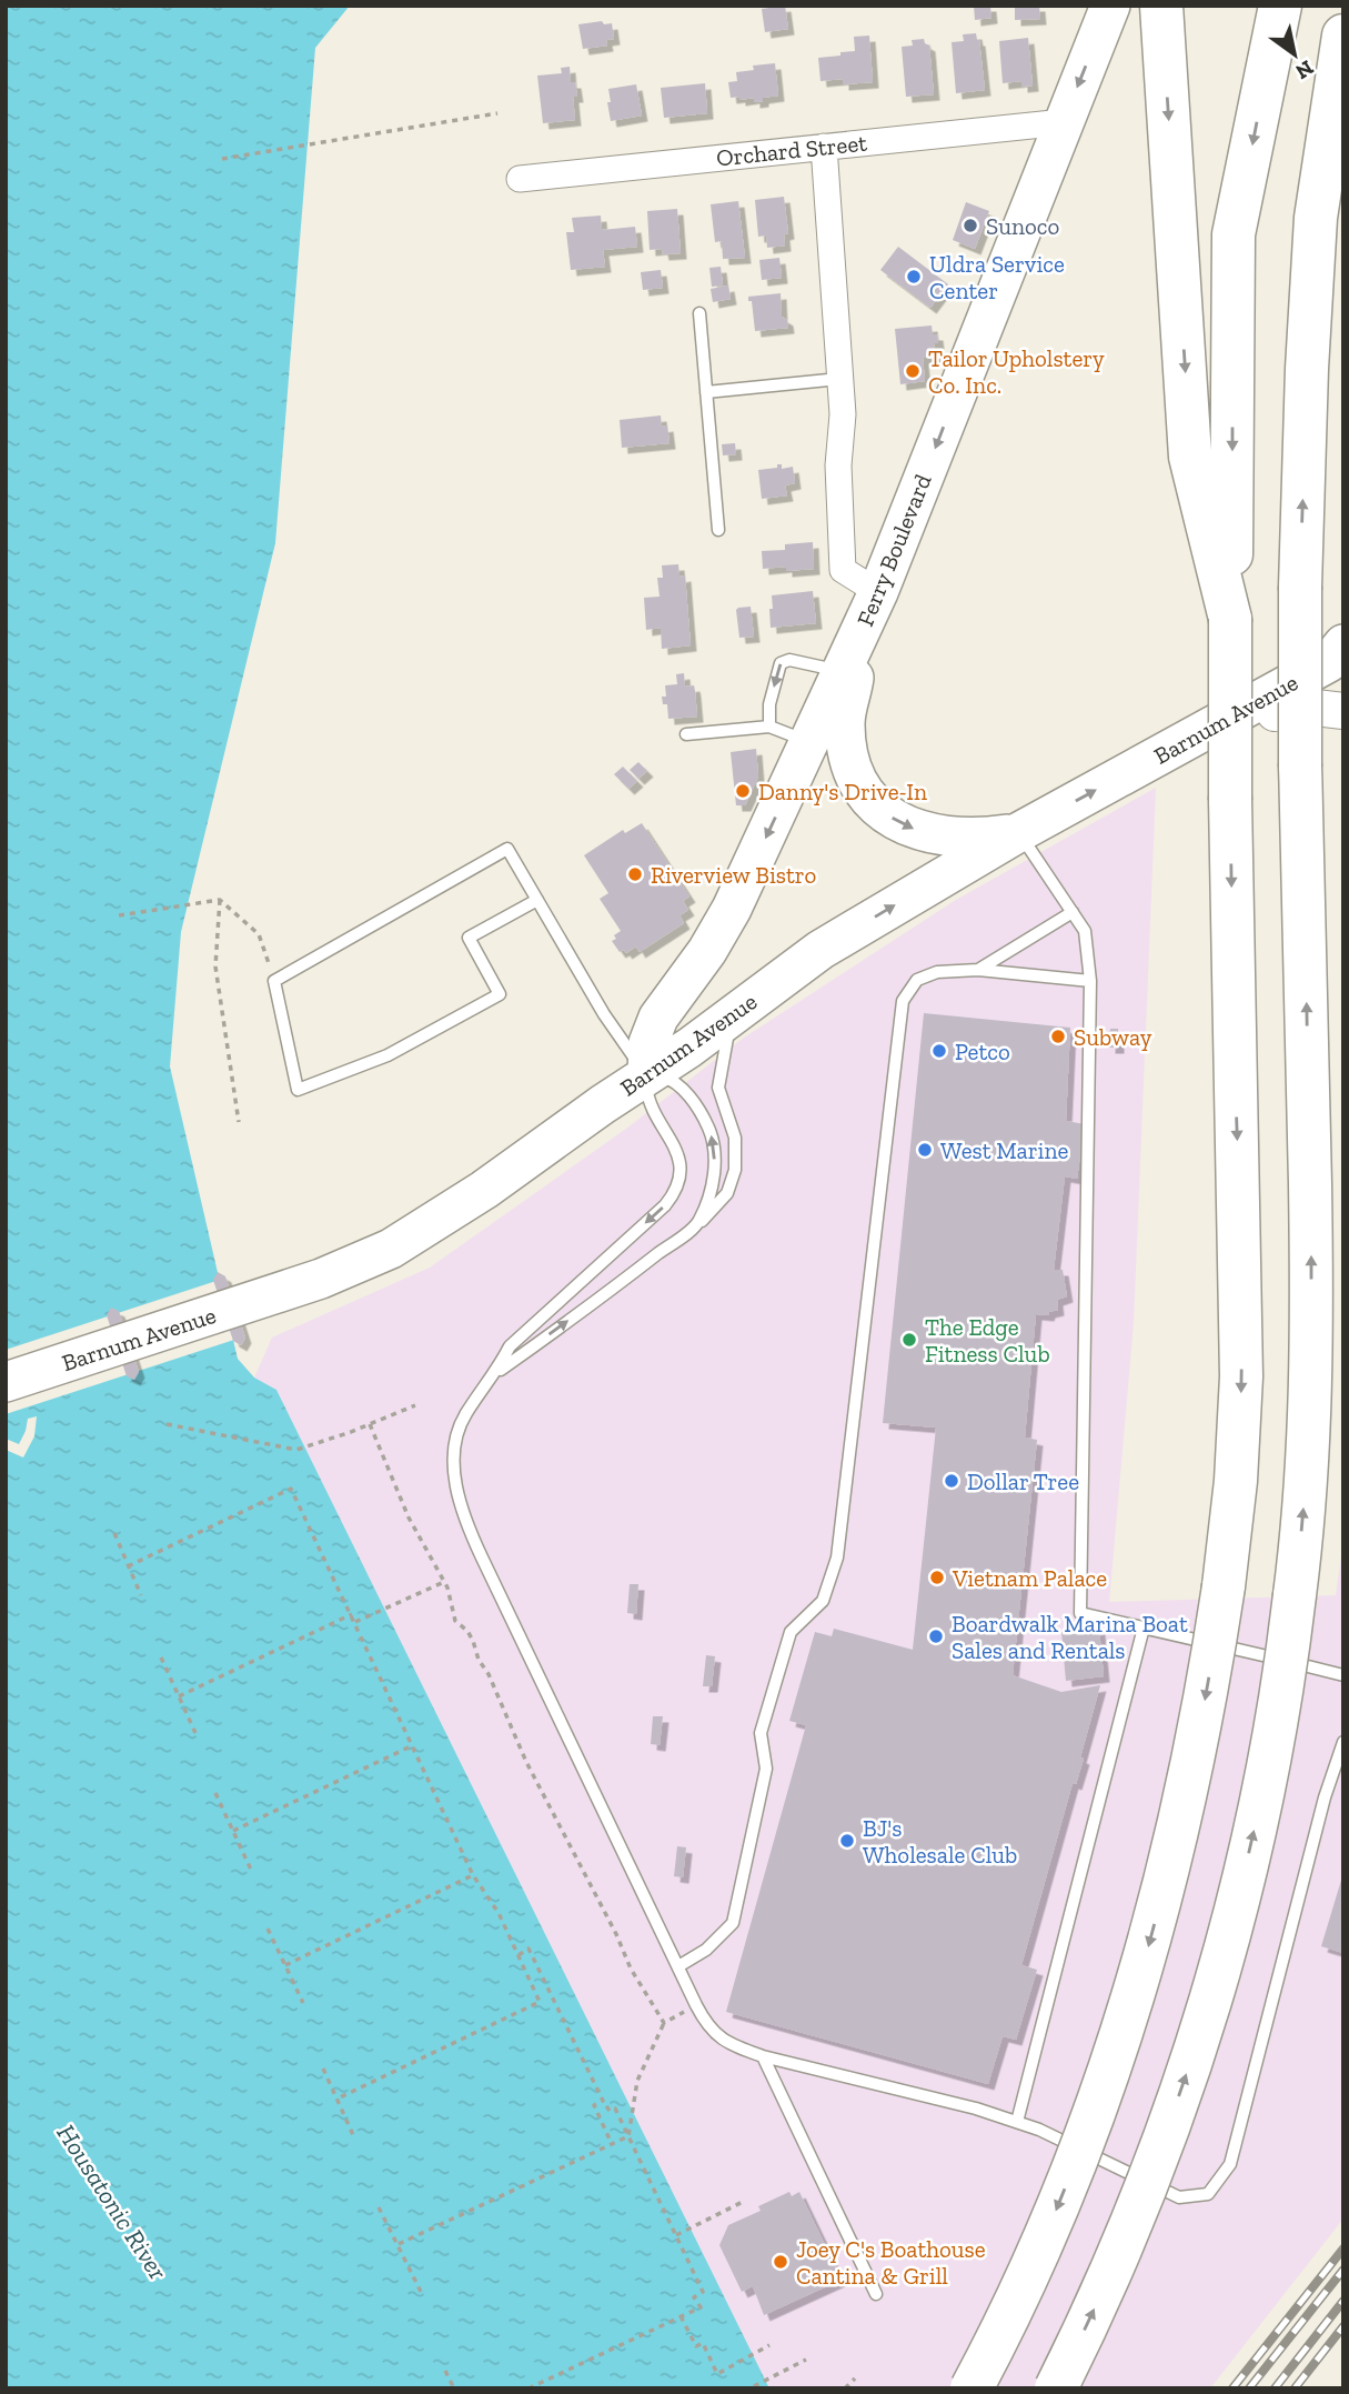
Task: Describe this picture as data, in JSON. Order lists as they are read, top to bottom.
{
  "streets": {
    "main road": ["Ferry Boulevard", "Barnum Avenue"],
    "street": ["Orchard Street"]
  },
  "crossings": [
    ["Orchard Street", "Ferry Boulevard"],
    ["Ferry Boulevard", "Barnum Avenue"]
  ],
  "one_way": ["Ferry Boulevard", "Barnum Avenue"],
  "water": ["Housatonic River"],
  "places": [
    "Sunoco",
    "Uldra Service Center",
    "Tailor Upholstery Co. Inc.",
    "Danny's Drive-In",
    "Riverview Bistro",
    "Subway",
    "Petco",
    "West Marine",
    "The Edge Fitness Club",
    "Dollar Tree",
    "Vietnam Palace",
    "Boardwalk Marina Boat Sales and Rentals",
    "BJ's Wholesale Club",
    "Joey C's Boathouse Cantina & Grill"
  ],
  "north": "bottom right"
}
